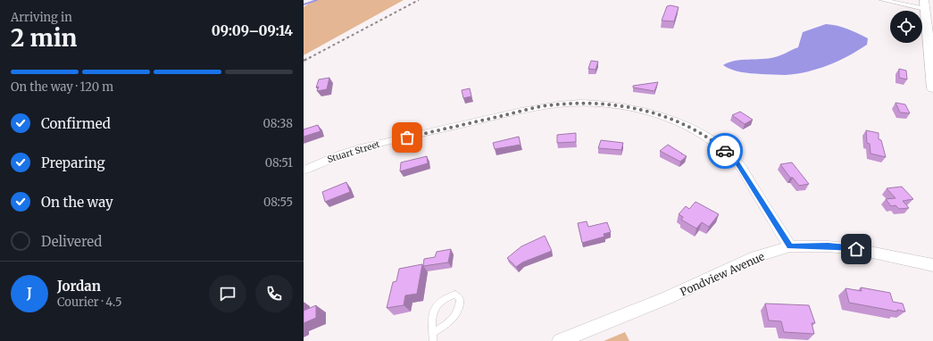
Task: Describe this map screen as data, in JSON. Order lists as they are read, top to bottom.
{
  "streets": {
    "street": ["Stuart Street", "Pondview Avenue"]
  },
  "crossings": [
    ["Stuart Street", "Pondview Avenue"]
  ],
  "page": {
    "heading": ["2 min", "Arriving in", "09:09–09:14"],
    "panel": ["Jordan", "Courier · 4.5"],
    "bar": "On the way · 120 m",
    "list": [
      ["Confirmed", "08:38"],
      ["Preparing", "08:51"],
      ["On the way", "08:55"],
      "Delivered"
    ],
    "round": "J"
  }
}
